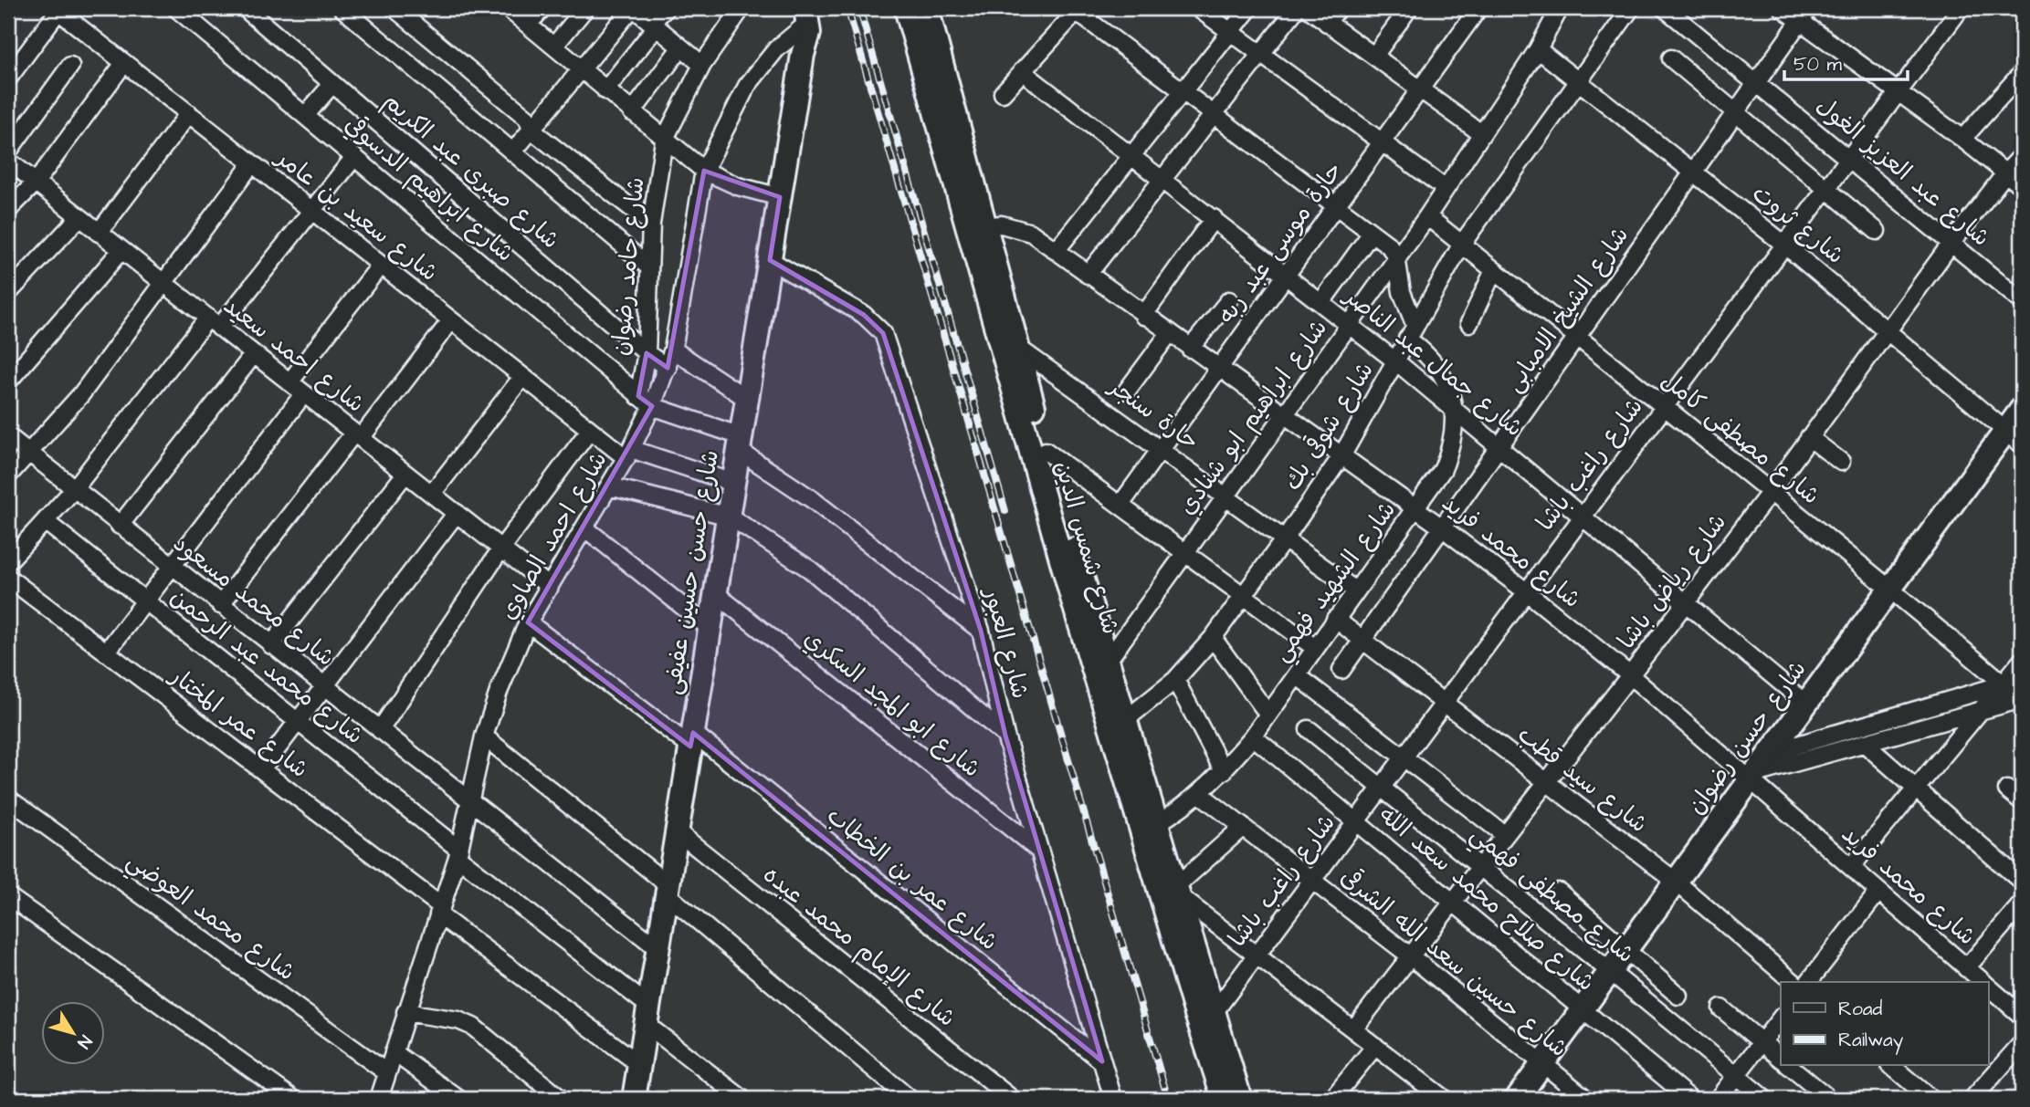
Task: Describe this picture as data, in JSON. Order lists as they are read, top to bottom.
{
  "streets": {
    "street": [
      "شارع صبرى عبد الكريم",
      "شارع عبد العزيز الغول",
      "شارع ابراهيم الدسوقي",
      "شارع سعيد بن عامر",
      "شارع ثروت",
      "حارة موسى عبد ربه",
      "شارع حامد رضوان",
      "شارع الشيخ الامبابى",
      "شارع احمد سعيد",
      "شارع جمال عبد الناصر",
      "حارة سنجر",
      "شارع ابراهيم ابو شنادي",
      "شارع شوقى بك",
      "شارع مصطفى كامل",
      "شارع راغب باشا",
      "شارع احمد الصاوي",
      "شارع شمس الدين",
      "شارع محمد فريد",
      "شارع حسن حسين عفيفى",
      "شارع الشهيد فهمي",
      "شارع رياض باشا",
      "شارع محمد مسعود",
      "شارع العبور",
      "شارع محمد عبد الرحمن",
      "شارع ابو المجد السكري",
      "شارع عمر المختار",
      "شارع حسن رضوان",
      "شارع سيد قطب",
      "شارع عمر بن الخطاب",
      "شارع مصطفى فهمي",
      "شارع صلاح محمد سعد الله",
      "شارع محمد العوضي",
      "شارع الإمام محمد عبده",
      "شارع حسين سعد الله الشرقى"
    ]
  },
  "crossings": [
    ["شارع صبرى عبد الكريم", "شارع حامد رضوان"],
    ["شارع صبرى عبد الكريم", "شارع احمد الصاوي"],
    ["شارع عبد العزيز الغول", "شارع الشيخ الامبابى"],
    ["شارع عبد العزيز الغول", "شارع راغب باشا"],
    ["شارع عبد العزيز الغول", "شارع رياض باشا"],
    ["شارع ابراهيم الدسوقي", "شارع حامد رضوان"],
    ["شارع ابراهيم الدسوقي", "شارع احمد الصاوي"],
    ["شارع سعيد بن عامر", "شارع احمد الصاوي"],
    ["شارع سعيد بن عامر", "شارع حسن حسين عفيفى"],
    ["شارع ثروت", "شارع الشيخ الامبابى"],
    ["شارع ثروت", "شارع ابراهيم ابو شنادي"],
    ["شارع ثروت", "شارع شوقى بك"],
    ["شارع ثروت", "شارع راغب باشا"],
    ["شارع ثروت", "شارع رياض باشا"],
    ["شارع ثروت", "شارع حسن رضوان"],
    ["حارة موسى عبد ربه", "شارع جمال عبد الناصر"],
    ["حارة موسى عبد ربه", "حارة سنجر"],
    ["حارة موسى عبد ربه", "شارع محمد فريد"],
    ["شارع حامد رضوان", "شارع احمد الصاوي"],
    ["شارع الشيخ الامبابى", "شارع جمال عبد الناصر"],
    ["شارع الشيخ الامبابى", "شارع مصطفى كامل"],
    ["شارع الشيخ الامبابى", "شارع محمد فريد"],
    ["شارع الشيخ الامبابى", "شارع سيد قطب"],
    ["شارع احمد سعيد", "شارع احمد الصاوي"],
    ["شارع جمال عبد الناصر", "شارع ابراهيم ابو شنادي"],
    ["شارع جمال عبد الناصر", "شارع شوقى بك"],
    ["شارع جمال عبد الناصر", "شارع راغب باشا"],
    ["شارع جمال عبد الناصر", "شارع الشهيد فهمي"],
    ["شارع جمال عبد الناصر", "شارع رياض باشا"],
    ["شارع جمال عبد الناصر", "شارع حسن رضوان"],
    ["حارة سنجر", "شارع ابراهيم ابو شنادي"],
    ["حارة سنجر", "شارع شوقى بك"],
    ["حارة سنجر", "شارع شمس الدين"],
    ["حارة سنجر", "شارع الشهيد فهمي"],
    ["شارع ابراهيم ابو شنادي", "شارع مصطفى كامل"],
    ["شارع ابراهيم ابو شنادي", "شارع شمس الدين"],
    ["شارع ابراهيم ابو شنادي", "شارع محمد فريد"],
    ["شارع شوقى بك", "شارع مصطفى كامل"],
    ["شارع شوقى بك", "شارع شمس الدين"],
    ["شارع شوقى بك", "شارع محمد فريد"],
    ["شارع شوقى بك", "شارع الشهيد فهمي"],
    ["شارع مصطفى كامل", "شارع راغب باشا"],
    ["شارع مصطفى كامل", "شارع رياض باشا"],
    ["شارع مصطفى كامل", "شارع حسن رضوان"],
    ["شارع راغب باشا", "شارع شمس الدين"],
    ["شارع راغب باشا", "شارع محمد فريد"],
    ["شارع راغب باشا", "شارع سيد قطب"],
    ["شارع راغب باشا", "شارع مصطفى فهمي"],
    ["شارع راغب باشا", "شارع صلاح محمد سعد الله"],
    ["شارع راغب باشا", "شارع حسين سعد الله الشرقى"],
    ["شارع احمد الصاوي", "شارع حسن حسين عفيفى"],
    ["شارع احمد الصاوي", "شارع محمد مسعود"],
    ["شارع احمد الصاوي", "شارع محمد عبد الرحمن"],
    ["شارع احمد الصاوي", "شارع عمر المختار"],
    ["شارع احمد الصاوي", "شارع عمر بن الخطاب"],
    ["شارع احمد الصاوي", "شارع محمد العوضي"],
    ["شارع شمس الدين", "شارع محمد فريد"],
    ["شارع شمس الدين", "شارع الشهيد فهمي"],
    ["شارع محمد فريد", "شارع الشهيد فهمي"],
    ["شارع محمد فريد", "شارع رياض باشا"],
    ["شارع محمد فريد", "شارع حسن رضوان"],
    ["شارع حسن حسين عفيفى", "شارع محمد مسعود"],
    ["شارع حسن حسين عفيفى", "شارع العبور"],
    ["شارع حسن حسين عفيفى", "شارع محمد عبد الرحمن"],
    ["شارع حسن حسين عفيفى", "شارع ابو المجد السكري"],
    ["شارع حسن حسين عفيفى", "شارع عمر المختار"],
    ["شارع حسن حسين عفيفى", "شارع عمر بن الخطاب"],
    ["شارع حسن حسين عفيفى", "شارع الإمام محمد عبده"],
    ["شارع الشهيد فهمي", "شارع سيد قطب"],
    ["شارع الشهيد فهمي", "شارع صلاح محمد سعد الله"],
    ["شارع الشهيد فهمي", "شارع حسين سعد الله الشرقى"],
    ["شارع رياض باشا", "شارع سيد قطب"],
    ["شارع رياض باشا", "شارع مصطفى فهمي"],
    ["شارع رياض باشا", "شارع صلاح محمد سعد الله"],
    ["شارع رياض باشا", "شارع حسين سعد الله الشرقى"],
    ["شارع العبور", "شارع ابو المجد السكري"],
    ["شارع العبور", "شارع عمر بن الخطاب"],
    ["شارع حسن رضوان", "شارع سيد قطب"],
    ["شارع حسن رضوان", "شارع مصطفى فهمي"],
    ["شارع حسن رضوان", "شارع صلاح محمد سعد الله"],
    ["شارع حسن رضوان", "شارع حسين سعد الله الشرقى"]
  ],
  "legend": ["Road", "Railway"],
  "scale_bar": "50 m",
  "north": "bottom right"
}
